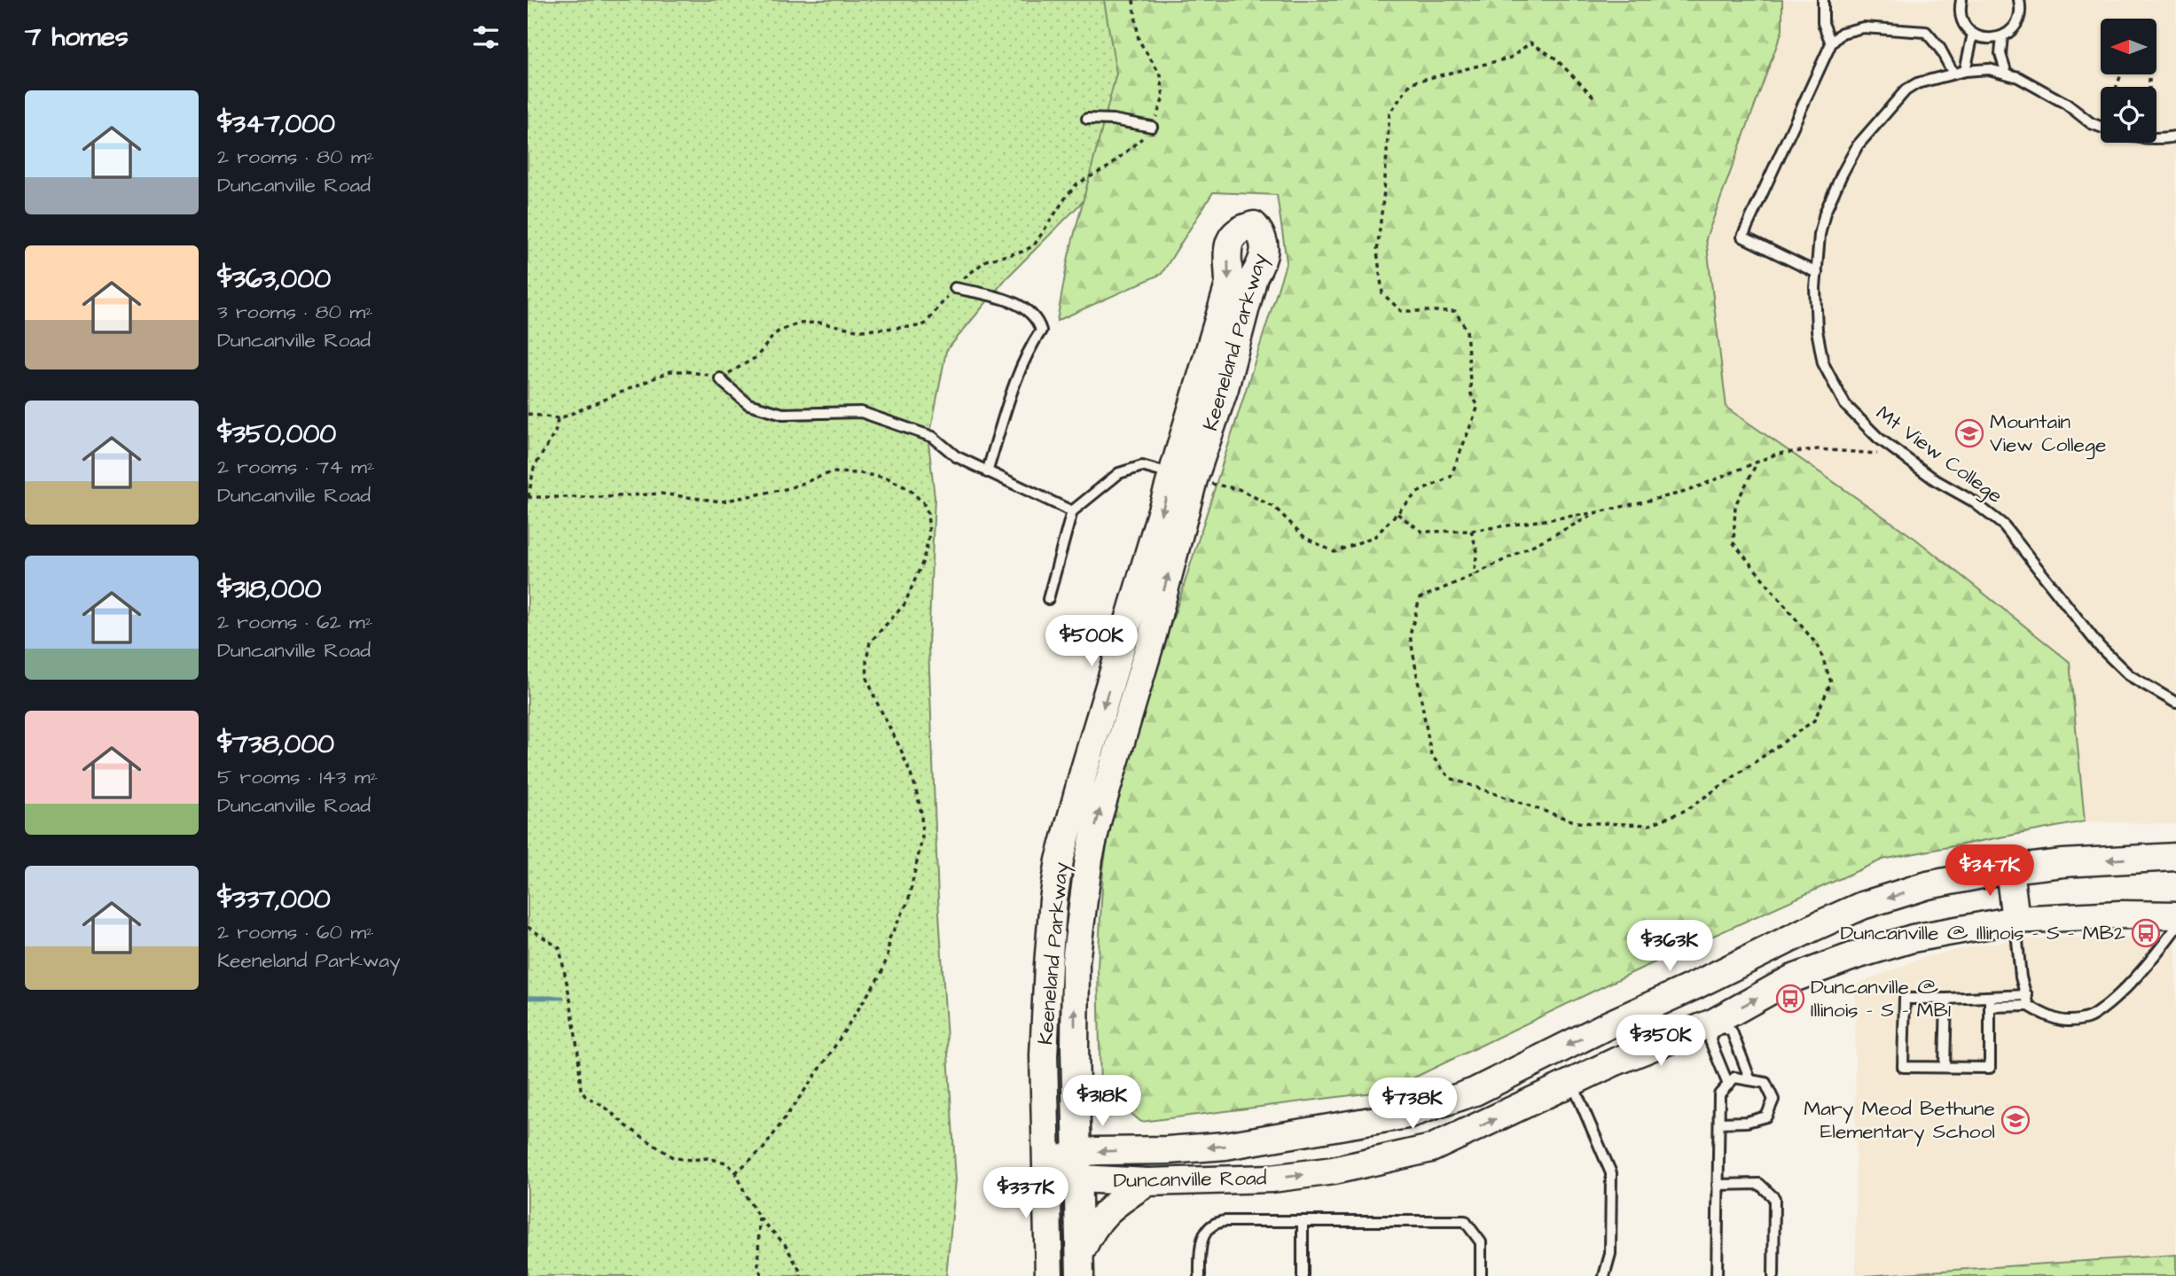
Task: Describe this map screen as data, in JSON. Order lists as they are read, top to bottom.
{
  "streets": {
    "main road": ["Keeneland Parkway", "Duncanville Road"],
    "lane": ["Mt View College"]
  },
  "crossings": [
    ["Keeneland Parkway", "Duncanville Road"]
  ],
  "places": {
    "school or university": ["Mountain View College", "Mary Meod Bethune Elementary School"],
    "bus stop": ["Duncanville @ Illinois - S - MB2", "Duncanville @ Illinois - S - MB1"]
  },
  "north": "left",
  "page": {
    "heading": "7 homes",
    "list": [
      {
        "name": "$347,000",
        "note": "2 rooms · 80 m² · Duncanville Road"
      },
      {
        "name": "$363,000",
        "note": "3 rooms · 80 m² · Duncanville Road"
      },
      {
        "name": "$350,000",
        "note": "2 rooms · 74 m² · Duncanville Road"
      },
      {
        "name": "$318,000",
        "note": "2 rooms · 62 m² · Duncanville Road"
      },
      {
        "name": "$738,000",
        "note": "5 rooms · 143 m² · Duncanville Road"
      },
      {
        "name": "$337,000",
        "note": "2 rooms · 60 m² · Keeneland Parkway"
      }
    ],
    "price": [
      "$500K",
      "$347K",
      "$363K",
      "$350K",
      "$318K",
      "$738K",
      "$337K"
    ]
  }
}
